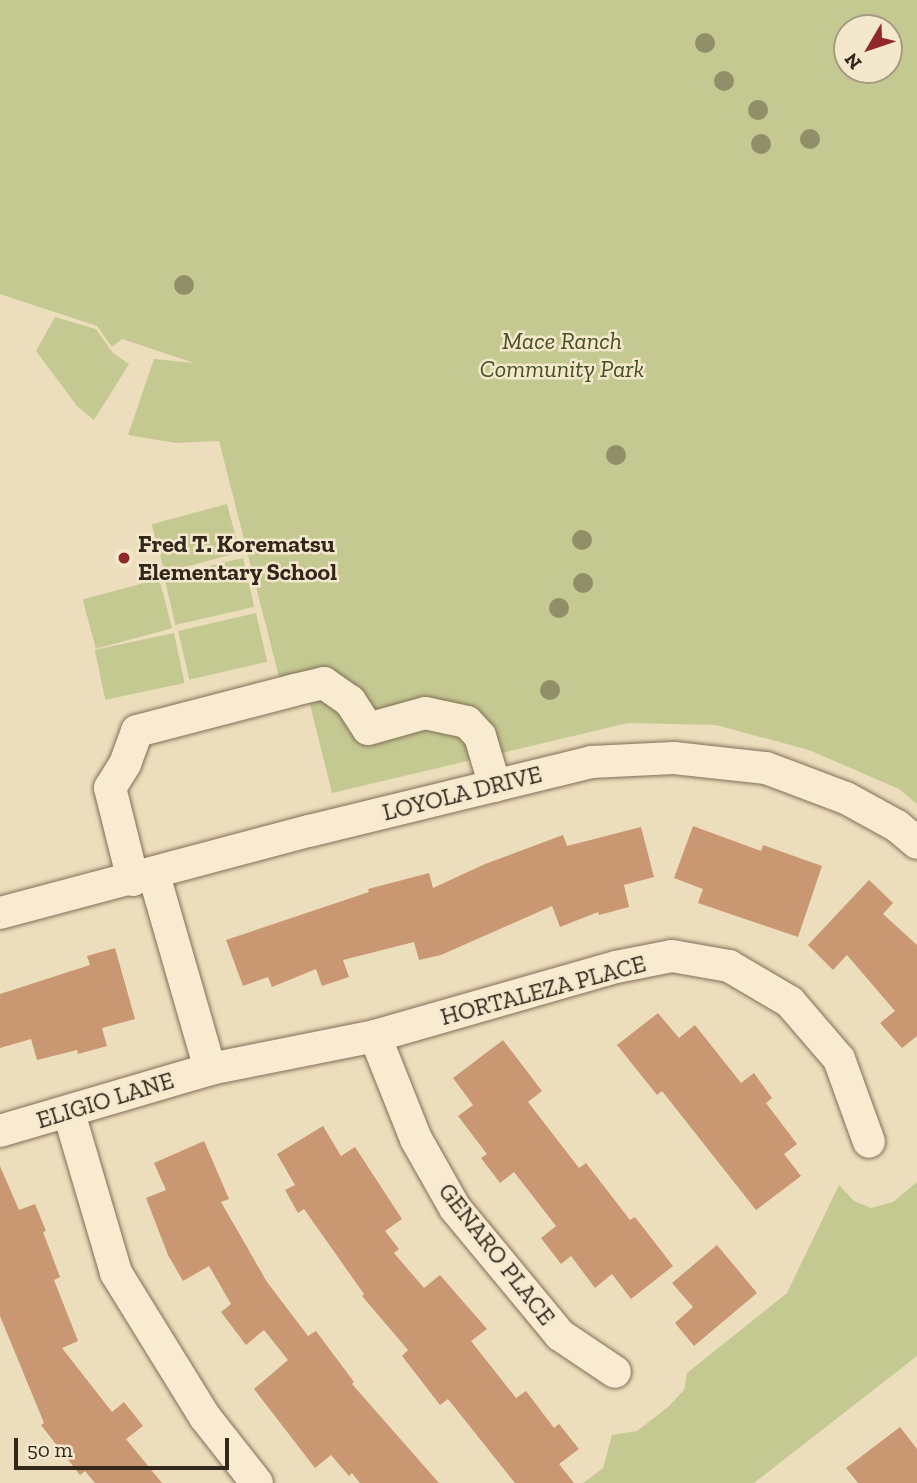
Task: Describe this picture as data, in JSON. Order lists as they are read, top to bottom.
{
  "streets": {
    "street": [
      "LOYOLA DRIVE",
      "HORTALEZA PLACE",
      "ELIGIO LANE",
      "GENARO PLACE"
    ]
  },
  "crossings": [
    ["HORTALEZA PLACE", "ELIGIO LANE"],
    ["HORTALEZA PLACE", "GENARO PLACE"]
  ],
  "parks": ["Mace Ranch Community Park"],
  "places": ["Fred T. Korematsu Elementary School"],
  "scale_bar": "50 m",
  "north": "bottom left"
}
